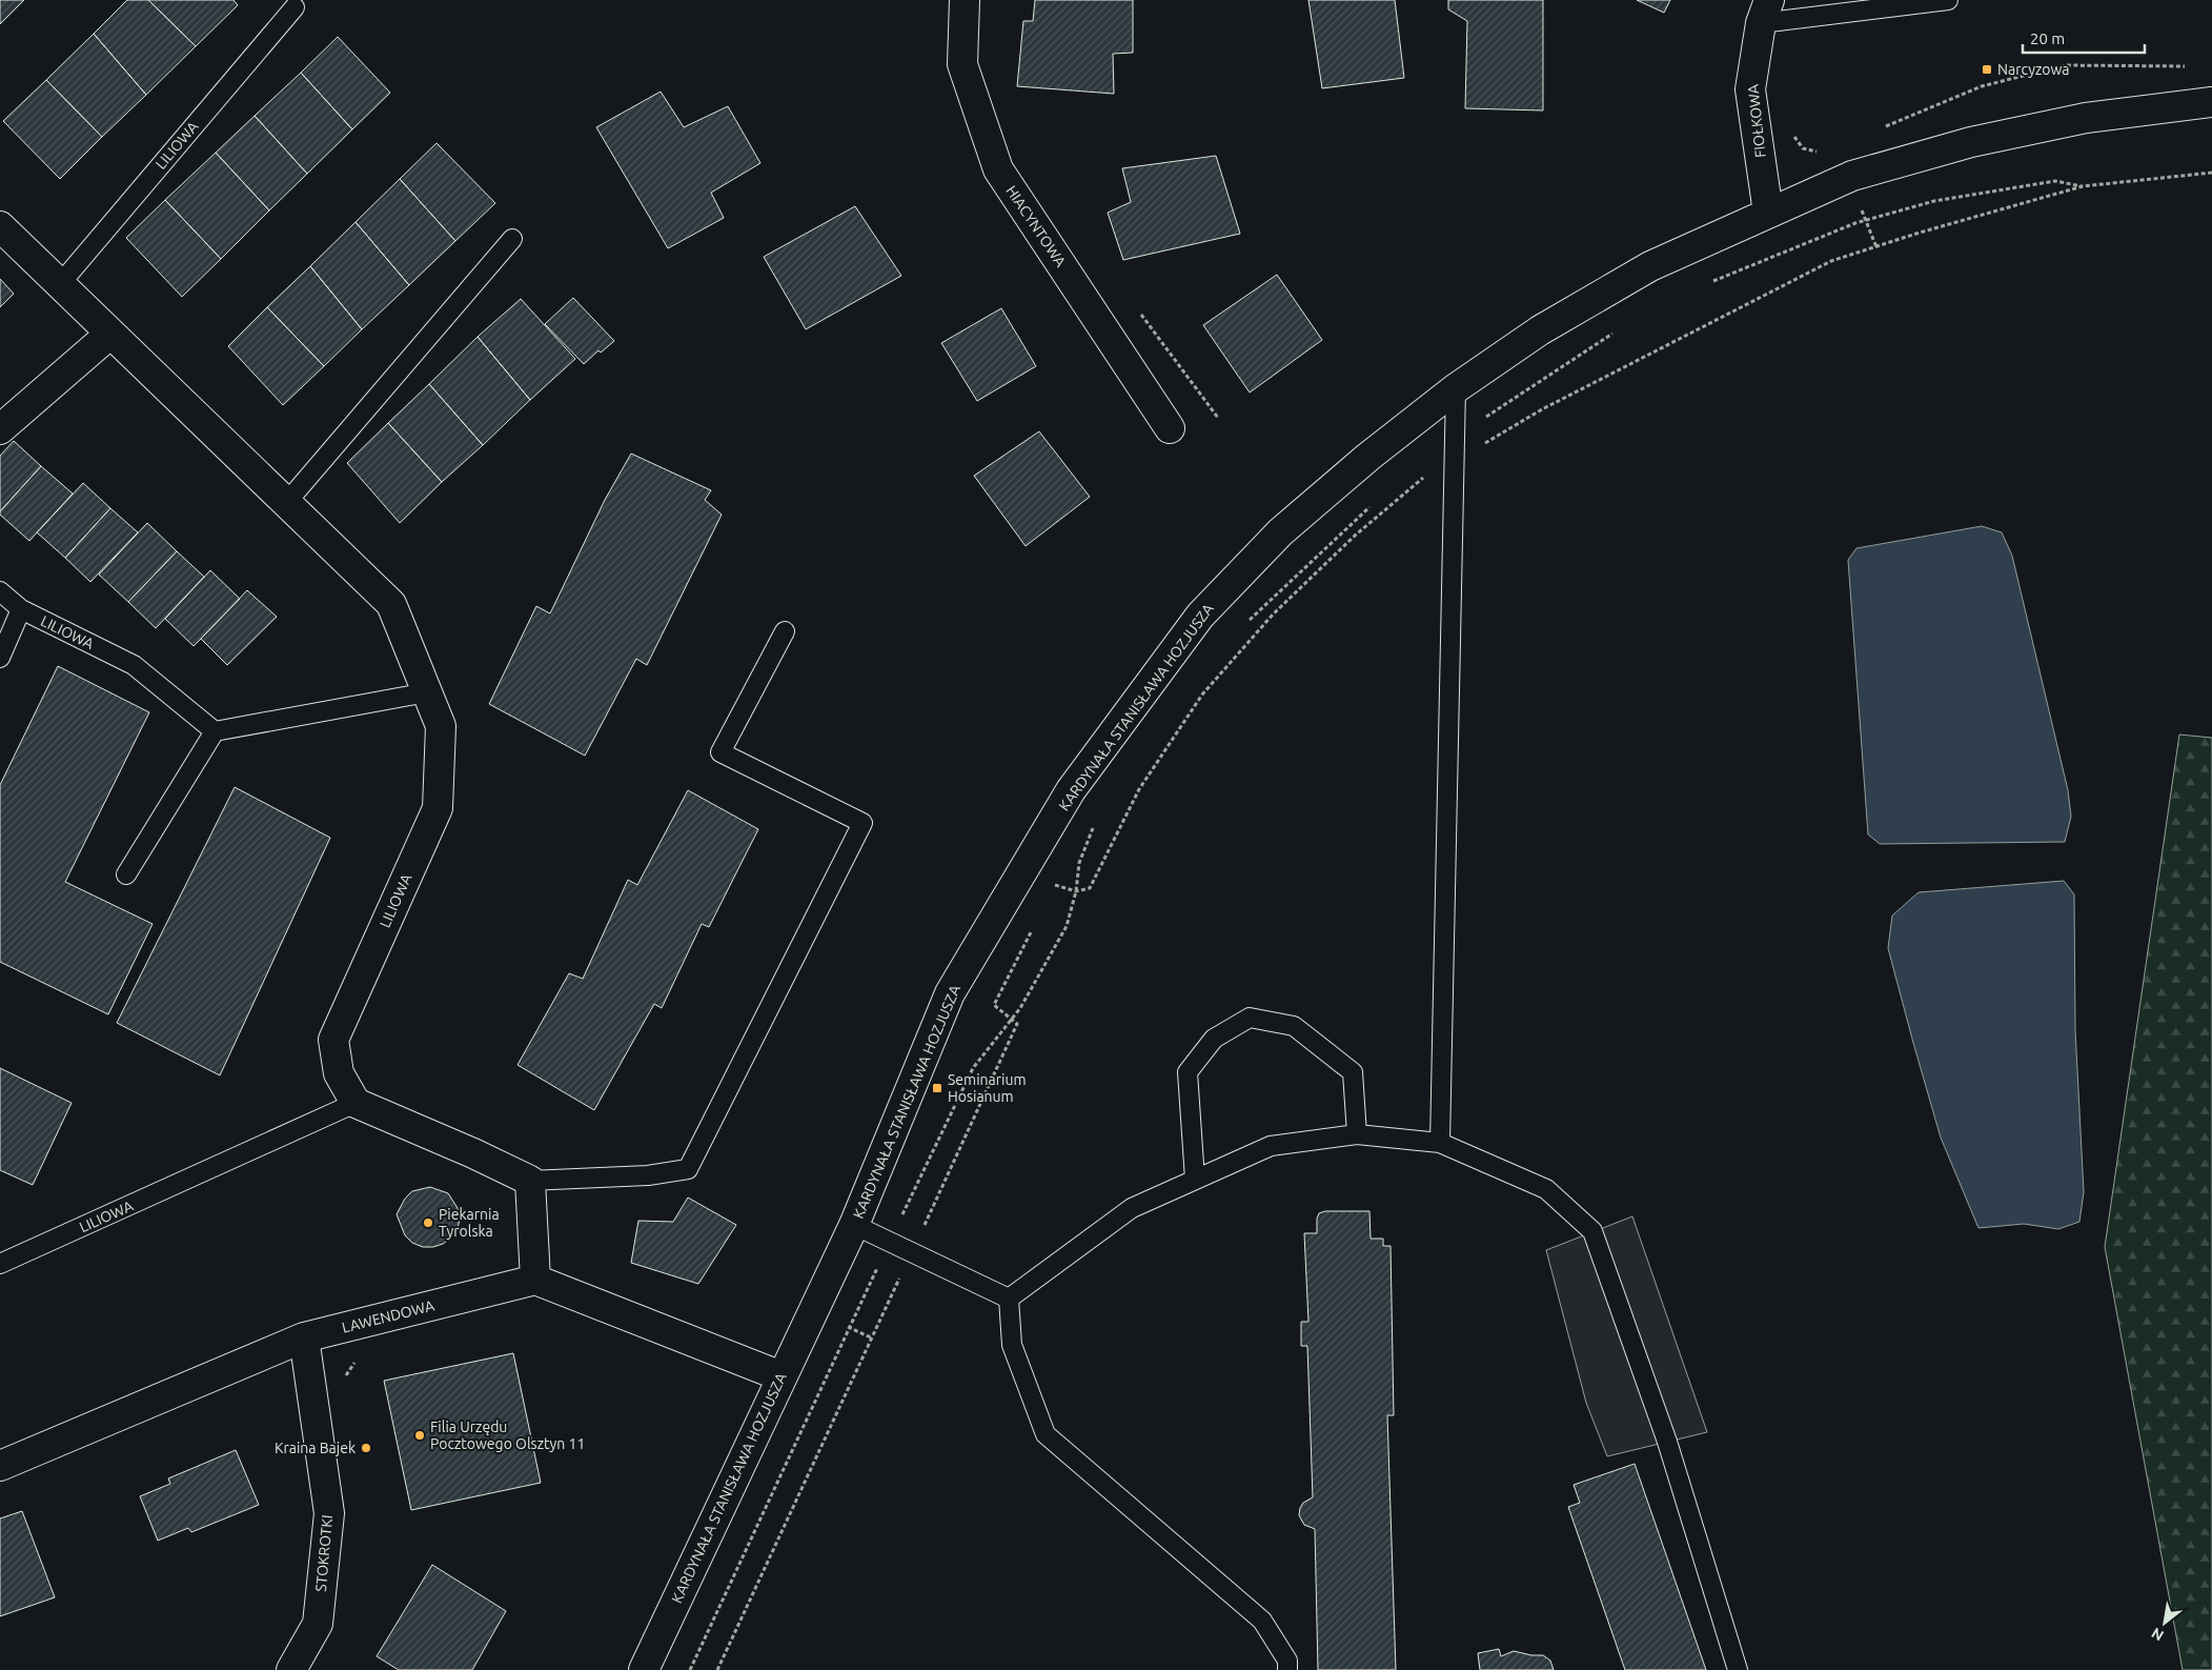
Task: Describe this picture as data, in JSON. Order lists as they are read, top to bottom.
{
  "streets": {
    "street": [
      "FIOŁKOWA",
      "LILIOWA",
      "HIACYNTOWA",
      "KARDYNAŁA STANISŁAWA HOZJUSZA",
      "LAWENDOWA",
      "STOKROTKI"
    ]
  },
  "crossings": [
    ["FIOŁKOWA", "KARDYNAŁA STANISŁAWA HOZJUSZA"],
    ["LAWENDOWA", "STOKROTKI"]
  ],
  "places": {
    "transit": ["Narcyzowa", "Seminarium Hosianum"],
    "other": ["Piekarnia Tyrolska", "Filia Urzędu Pocztowego Olsztyn 11", "Kraina Bajek"]
  },
  "scale_bar": "20 m",
  "north": "bottom left"
}
